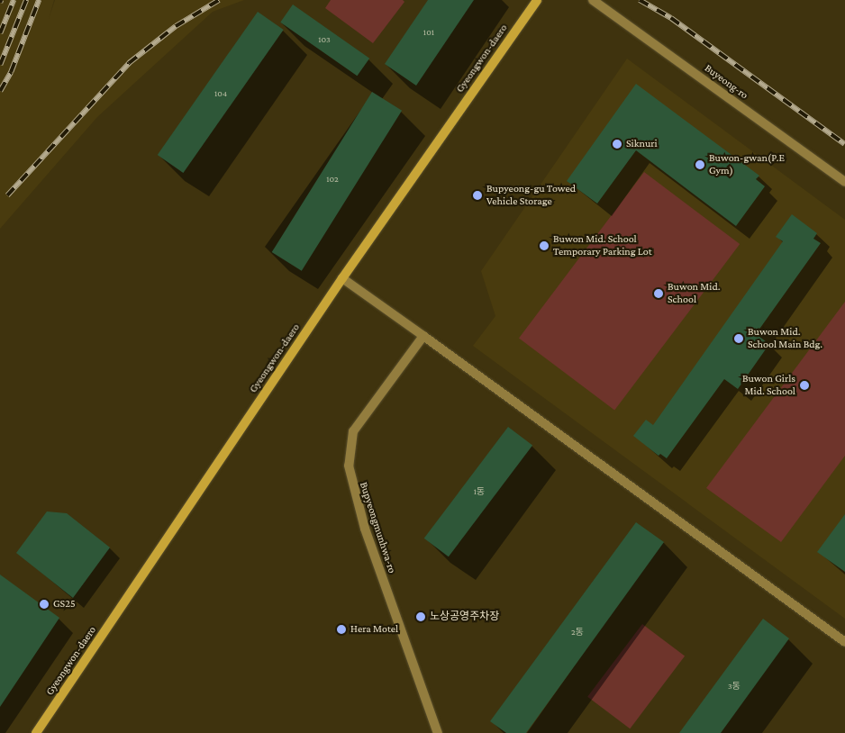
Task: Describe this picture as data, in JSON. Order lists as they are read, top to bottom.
{
  "streets": {
    "main road": ["Gyeongwon-daero"],
    "street": ["Buyeong-ro", "Bupyeongmunhwa-ro"]
  },
  "places": [
    "Siknuri",
    "Buwon-gwan(P.E Gym)",
    "Bupyeong-gu Towed Vehicle Storage",
    "Buwon Mid. School Temporary Parking Lot",
    "Buwon Mid. School",
    "Buwon Mid. School Main Bdg.",
    "Buwon Girls Mid. School",
    "GS25",
    "노상공영주차장",
    "Hera Motel"
  ],
  "house_numbers": [
    "101",
    "103",
    "104",
    "102",
    "1동",
    "2동",
    "3동"
  ]
}
